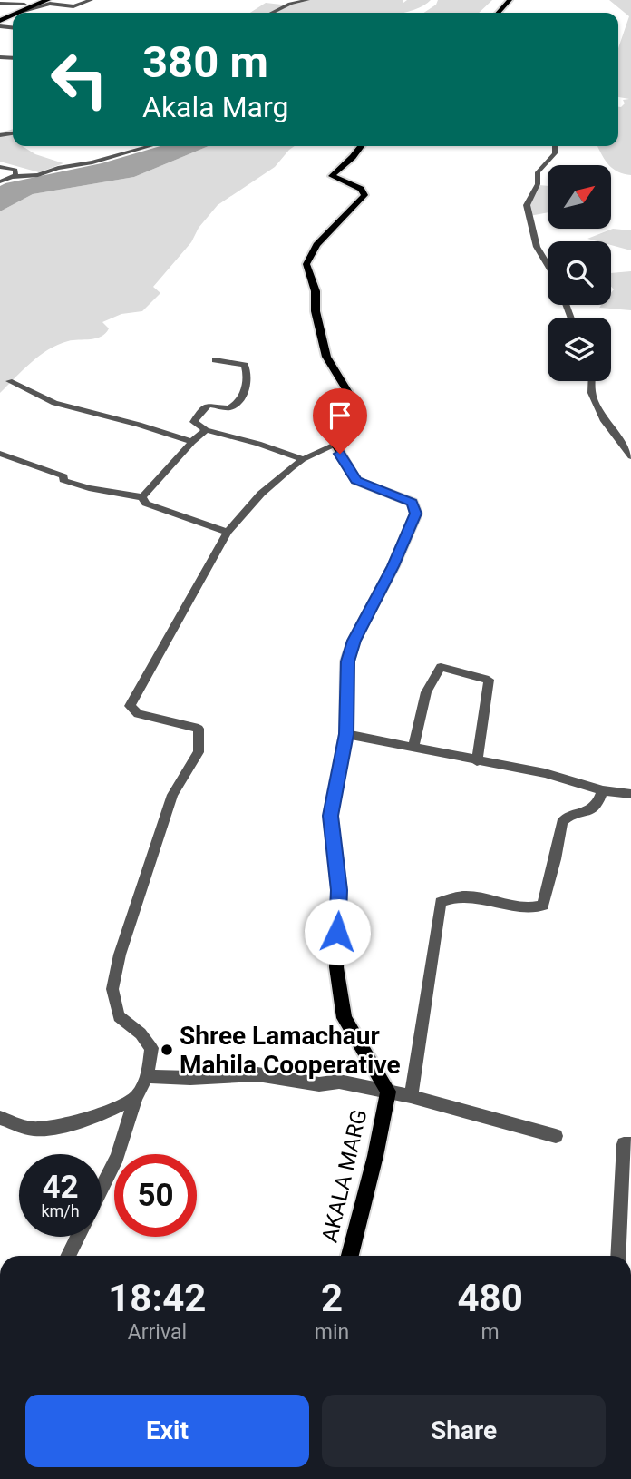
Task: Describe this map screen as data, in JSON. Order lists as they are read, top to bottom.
{
  "streets": {
    "main road": ["AKALA MARG"]
  },
  "places": ["Shree Lamachaur Mahila Cooperative"],
  "north": "top right",
  "page": {
    "turn": ["380 m", "Akala Marg"],
    "speed": "42 km/h",
    "limit": "50",
    "eta": [
      "18:42",
      "Arrival",
      "2",
      "min",
      "480",
      "m"
    ],
    "buttons": ["Exit", "Share"]
  }
}
